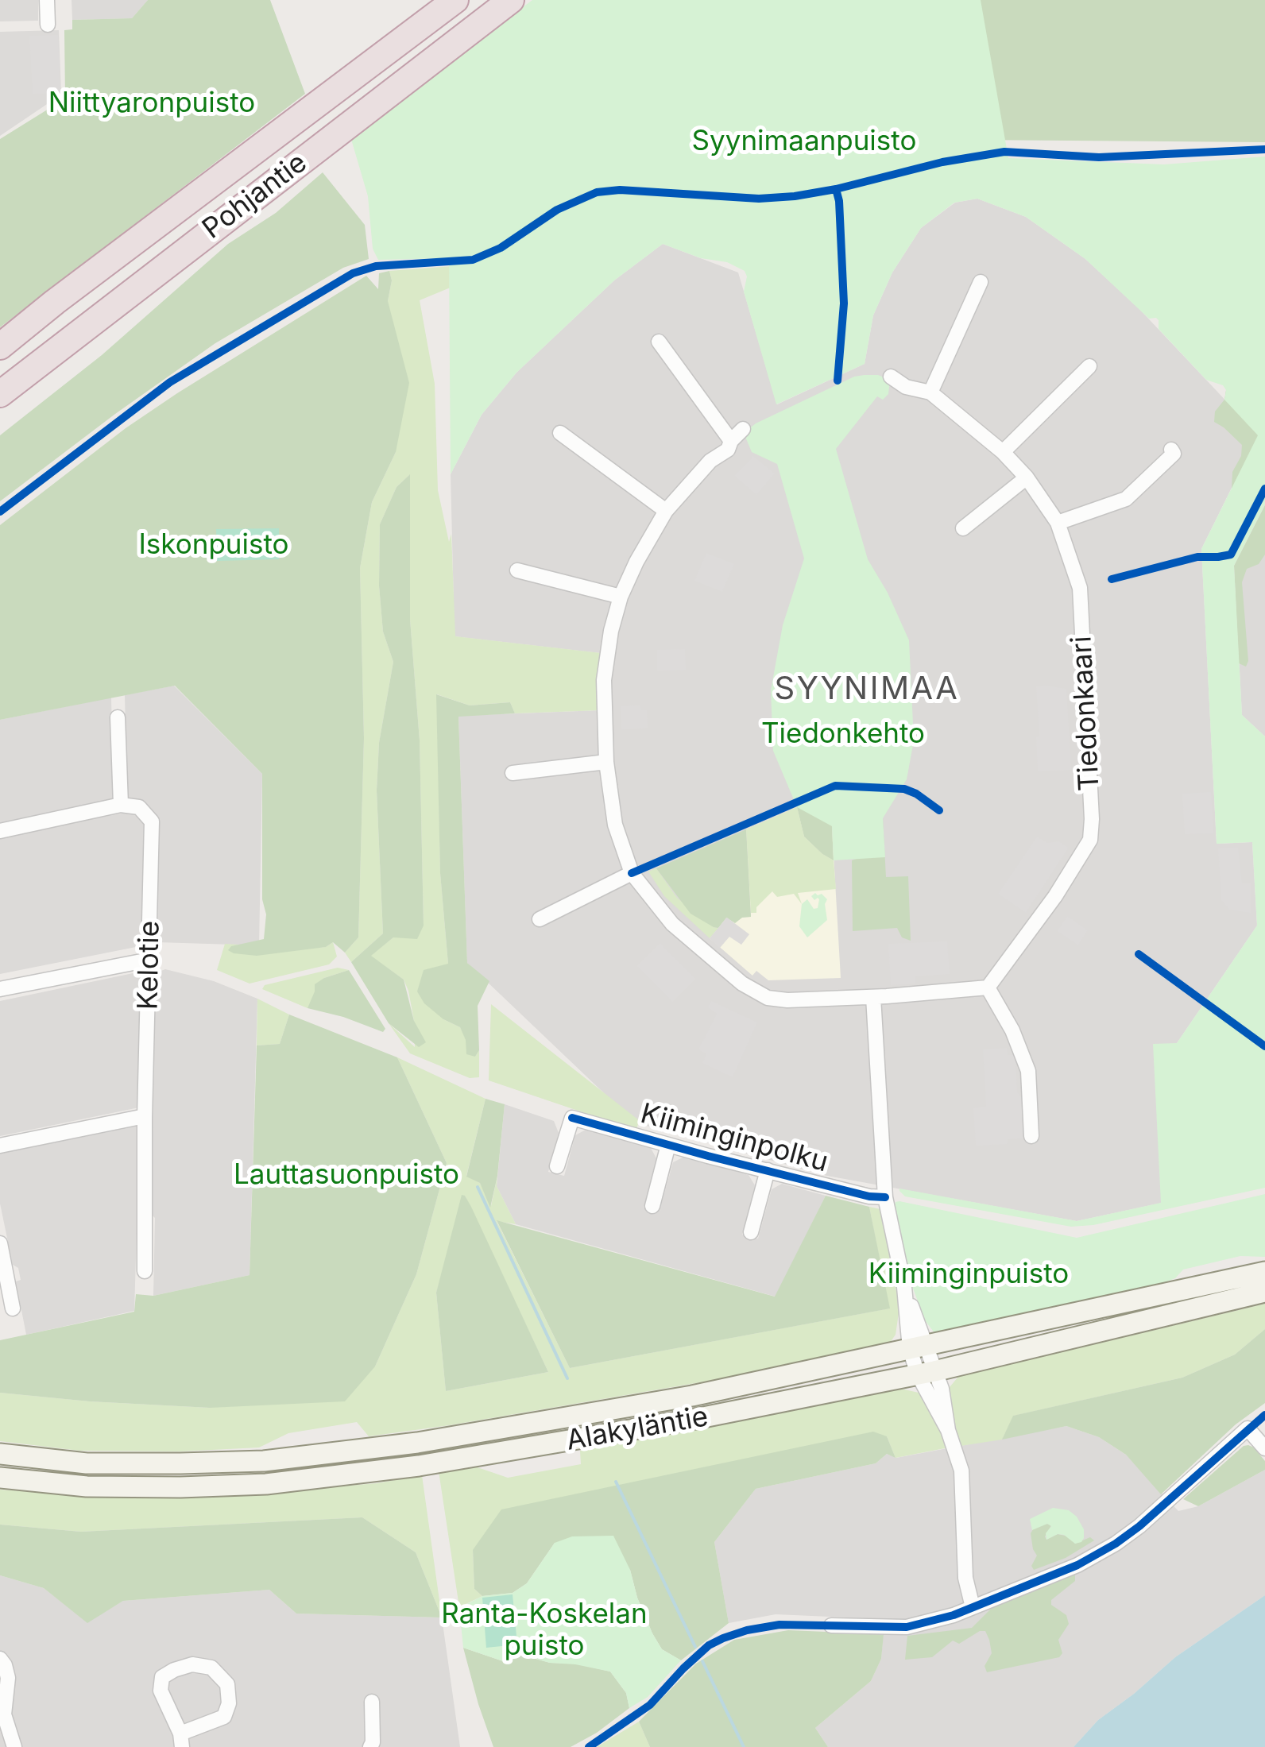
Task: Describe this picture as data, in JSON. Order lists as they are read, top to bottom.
{
  "streets": {
    "highway": ["Pohjantie"],
    "main road": ["Alakyläntie"],
    "street": ["Tiedonkaari", "Kelotie", "Kiiminginpolku"]
  },
  "districts": ["SYYNIMAA"],
  "parks": [
    "Niittyaronpuisto",
    "Syynimaanpuisto",
    "Iskonpuisto",
    "Tiedonkehto",
    "Lauttasuonpuisto",
    "Kiiminginpuisto",
    "Ranta-Koskelan puisto"
  ]
}
